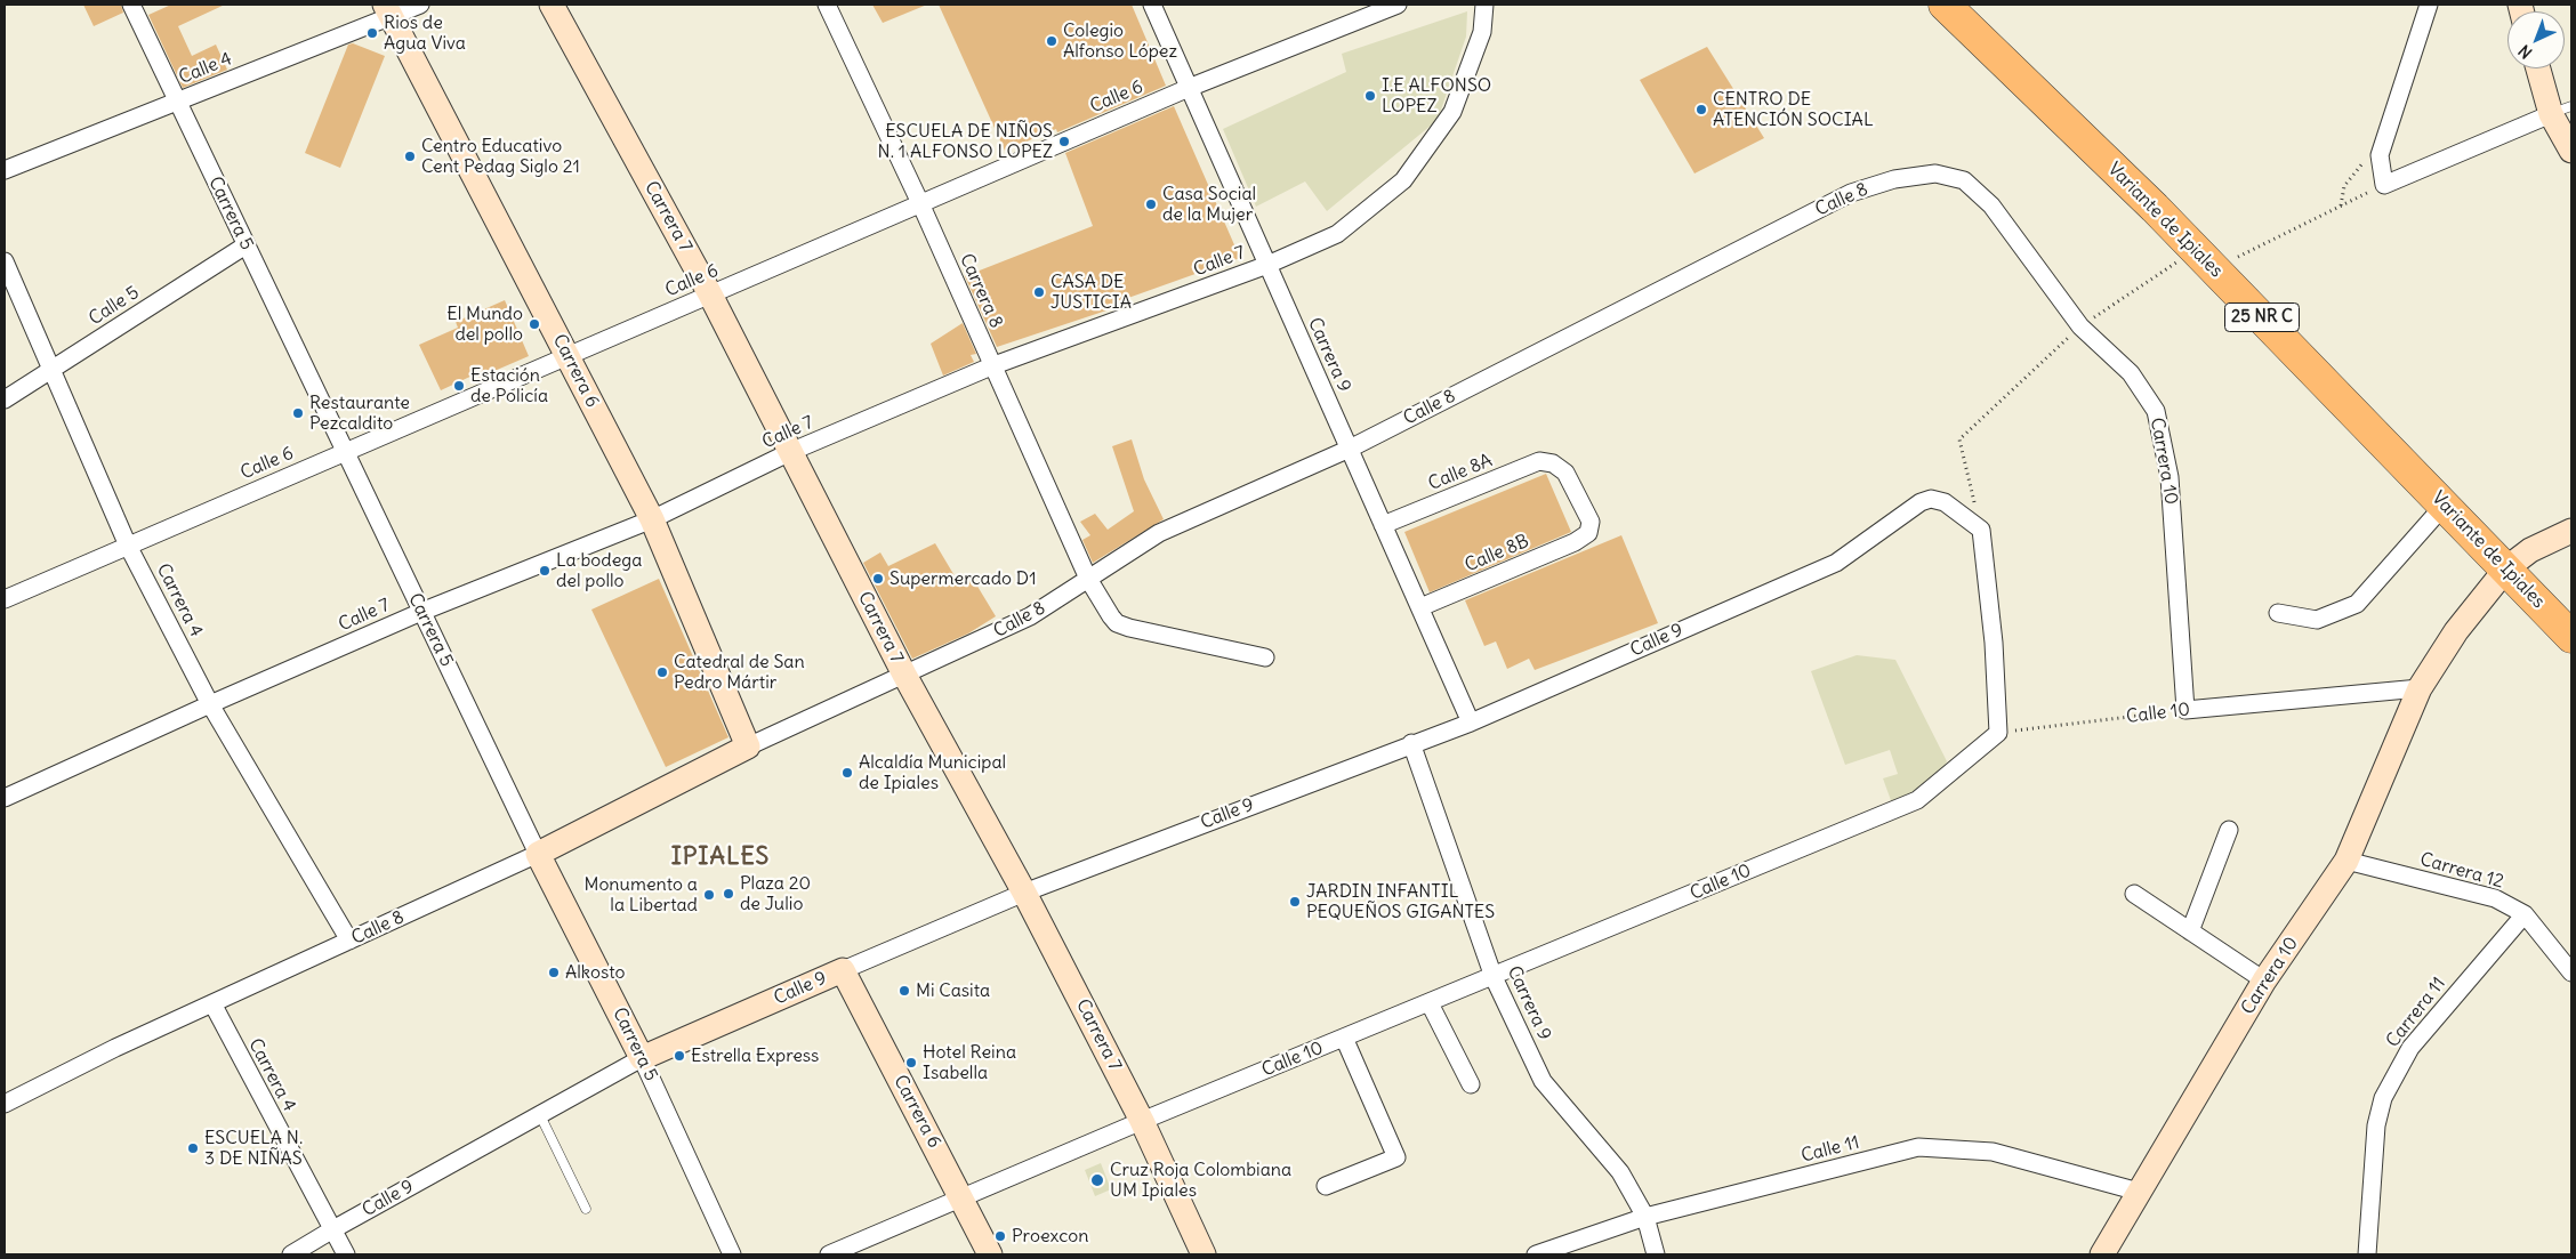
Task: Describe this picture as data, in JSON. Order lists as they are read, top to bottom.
{
  "streets": {
    "highway": ["Variante de Ipiales", "25 NR C"],
    "main road": [
      "Calle 8",
      "Carrera 5",
      "Carrera 7",
      "Carrera 6",
      "Carrera 10",
      "Calle 9"
    ],
    "street": [
      "Calle 4",
      "Calle 6",
      "Calle 7",
      "Carrera 8",
      "Calle 5",
      "Carrera 9",
      "Calle 8A",
      "Calle 8B",
      "Carrera 4",
      "Calle 10",
      "Carrera 12",
      "Carrera 11",
      "Calle 11"
    ]
  },
  "crossings": [
    ["Calle 4", "Carrera 5"],
    ["Calle 4", "Carrera 6"],
    ["Calle 6", "Carrera 5"],
    ["Calle 6", "Carrera 7"],
    ["Calle 6", "Carrera 8"],
    ["Calle 6", "Carrera 9"],
    ["Calle 6", "Carrera 6"],
    ["Calle 6", "Carrera 4"],
    ["Calle 8", "Carrera 5"],
    ["Calle 8", "Carrera 7"],
    ["Calle 8", "Carrera 8"],
    ["Calle 8", "Carrera 9"],
    ["Calle 8", "Carrera 6"],
    ["Calle 8", "Carrera 10"],
    ["Calle 8", "Carrera 4"],
    ["Carrera 5", "Calle 7"],
    ["Carrera 5", "Calle 5"],
    ["Carrera 5", "Calle 9"],
    ["Carrera 7", "Calle 7"],
    ["Carrera 7", "Calle 9"],
    ["Carrera 7", "Calle 10"],
    ["Calle 7", "Carrera 8"],
    ["Calle 7", "Carrera 9"],
    ["Calle 7", "Carrera 6"],
    ["Calle 7", "Carrera 4"],
    ["Calle 5", "Carrera 4"],
    ["Carrera 9", "Calle 8A"],
    ["Carrera 9", "Calle 8B"],
    ["Carrera 9", "Calle 9"],
    ["Carrera 9", "Calle 10"],
    ["Carrera 9", "Calle 11"],
    ["Carrera 6", "Calle 9"],
    ["Carrera 6", "Calle 10"],
    ["Carrera 10", "Calle 10"],
    ["Carrera 10", "Carrera 12"],
    ["Carrera 10", "Calle 11"],
    ["Calle 8A", "Calle 8B"],
    ["Carrera 4", "Calle 9"],
    ["Carrera 12", "Carrera 11"]
  ],
  "districts": ["IPIALES"],
  "places": [
    "Rios de Agua Viva",
    "Colegio Alfonso López",
    "I.E ALFONSO LOPEZ",
    "CENTRO DE ATENCIÓN SOCIAL",
    "ESCUELA DE NIÑOS N. 1 ALFONSO LOPEZ",
    "Centro Educativo Cent Pedag Siglo 21",
    "Casa Social de la Mujer",
    "CASA DE JUSTICIA",
    "El Mundo del pollo",
    "Estación de Policía",
    "Restaurante Pezcaldito",
    "La bodega del pollo",
    "Supermercado D1",
    "Catedral de San Pedro Mártir",
    "Alcaldía Municipal de Ipiales",
    "Plaza 20 de Julio",
    "Monumento a la Libertad",
    "JARDIN INFANTIL PEQUEÑOS GIGANTES",
    "Alkosto",
    "Mi Casita",
    "Estrella Express",
    "Hotel Reina Isabella",
    "ESCUELA N. 3 DE NIÑAS",
    "Cruz Roja Colombiana UM Ipiales",
    "Proexcon"
  ],
  "north": "bottom left"
}
